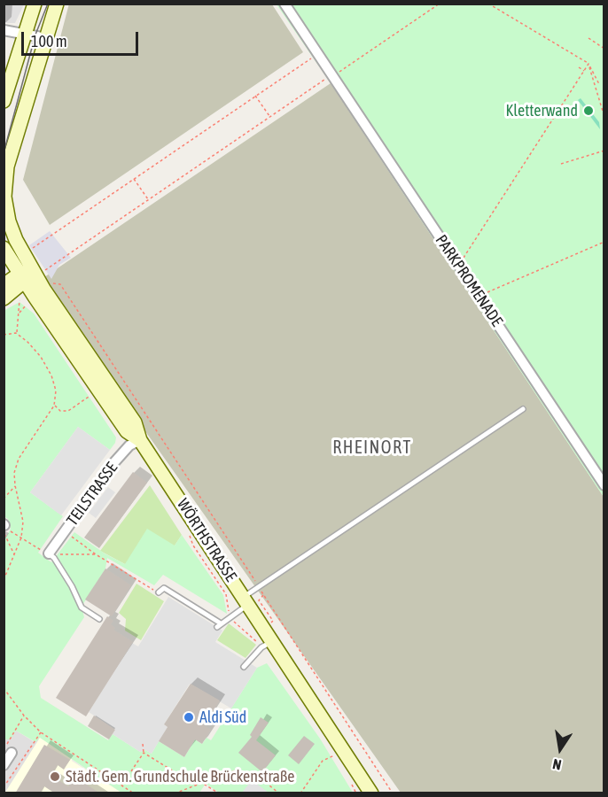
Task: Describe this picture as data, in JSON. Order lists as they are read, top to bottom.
{
  "streets": {
    "street": ["PARKPROMENADE", "TEILSTRASSE", "WÖRTHSTRASSE"]
  },
  "crossings": [
    ["TEILSTRASSE", "WÖRTHSTRASSE"]
  ],
  "districts": ["RHEINORT"],
  "places": ["Kletterwand", "Aldi Süd", "Städt. Gem. Grundschule Brückenstraße"],
  "scale_bar": "100 m",
  "north": "bottom"
}
